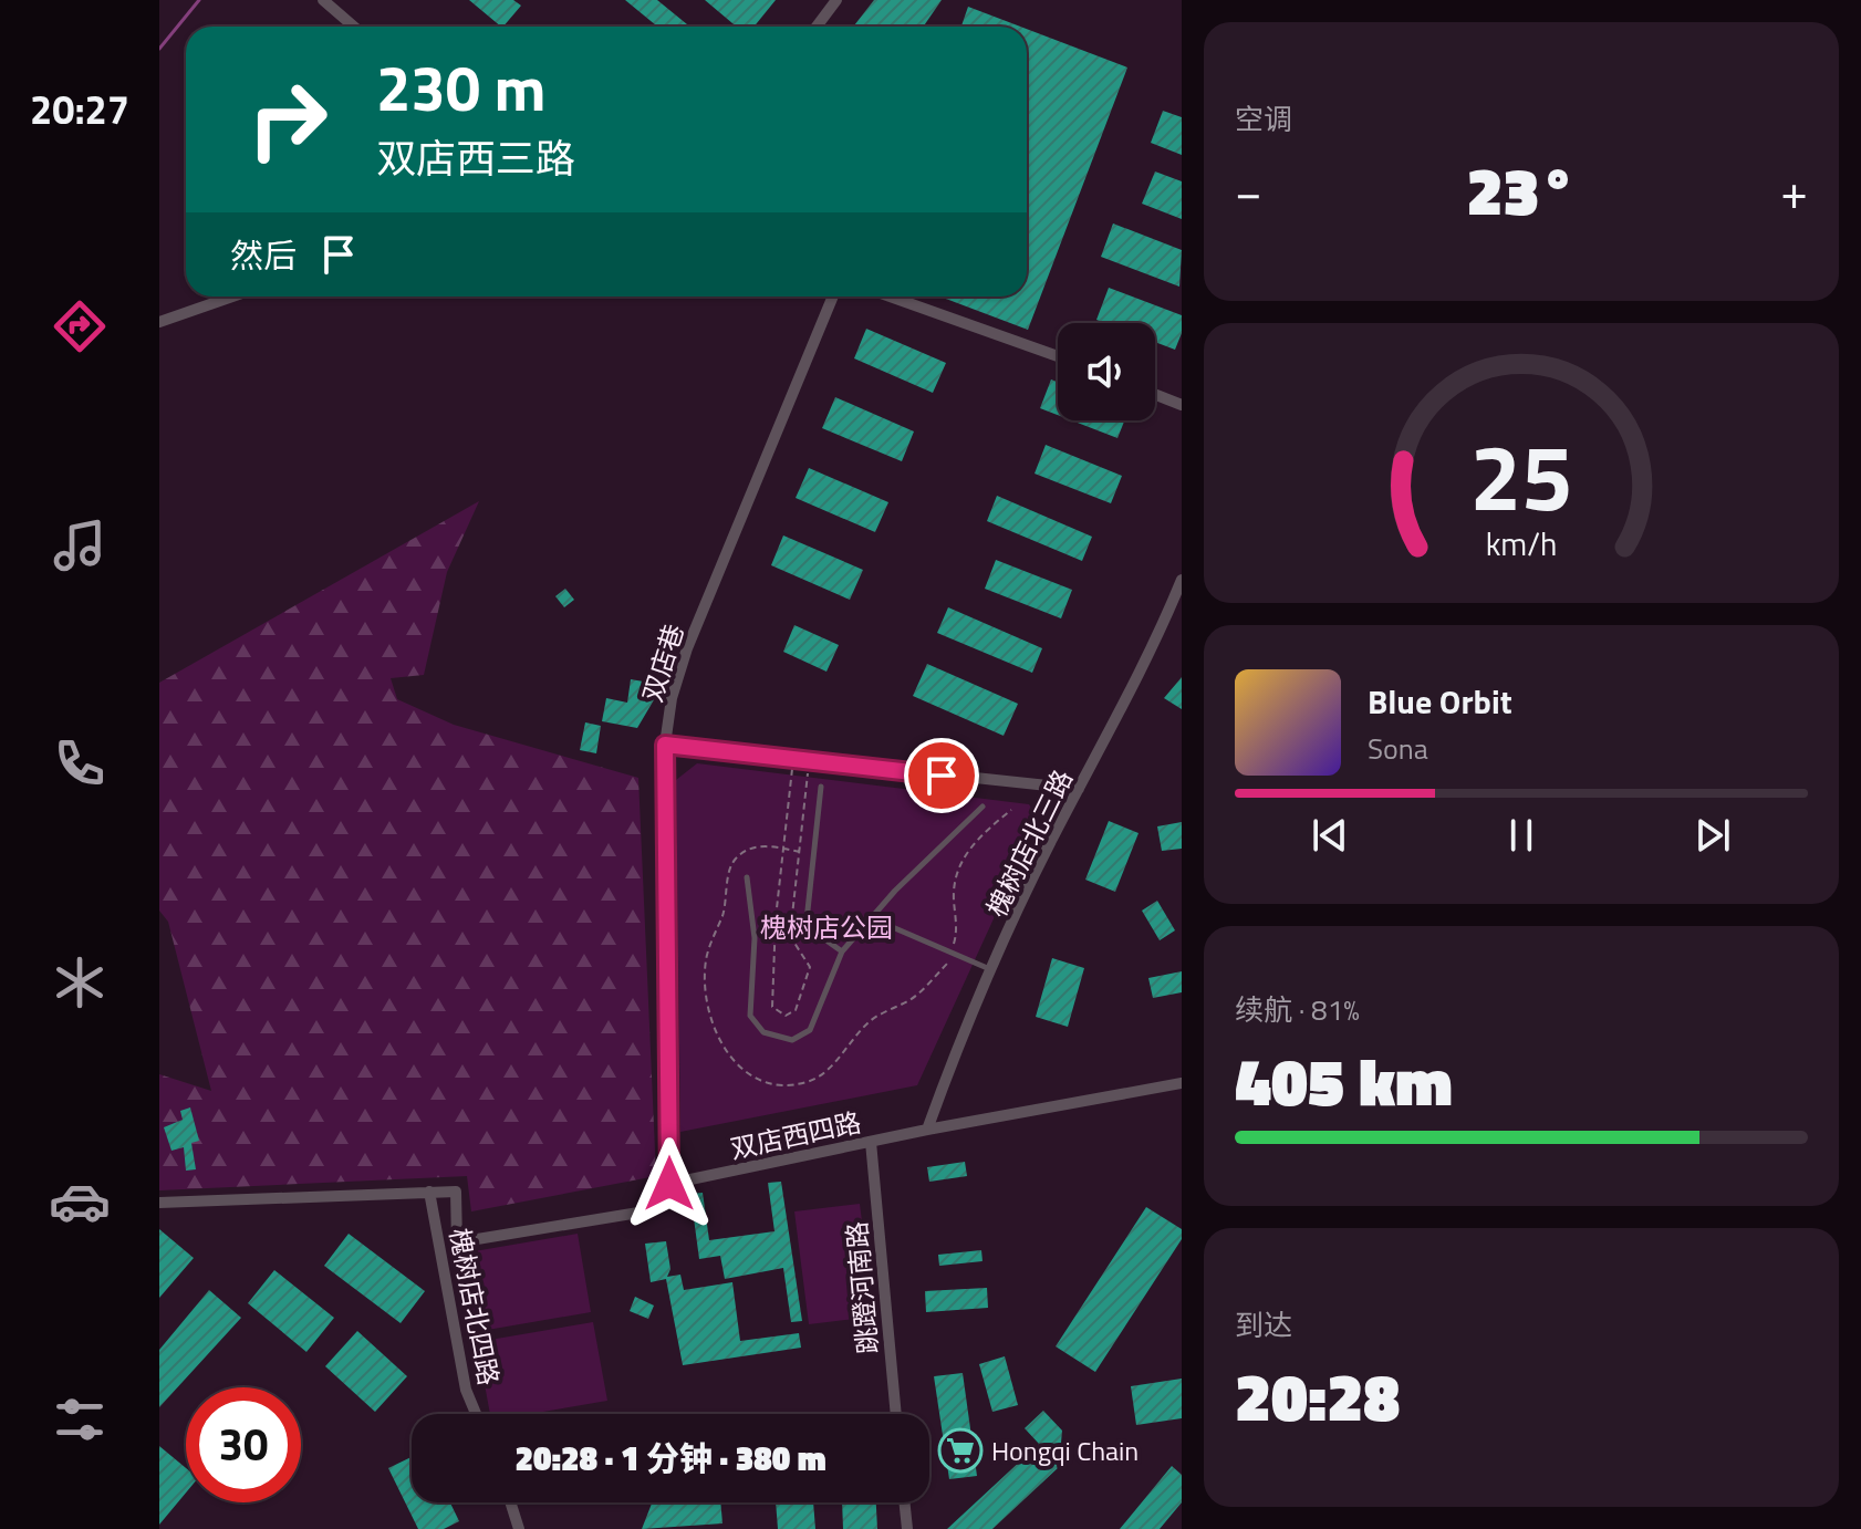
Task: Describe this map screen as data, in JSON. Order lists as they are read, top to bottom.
{
  "streets": {
    "street": [
      "双店巷",
      "槐树店北三路",
      "双店西四路",
      "跳蹬河南路",
      "槐树店北四路"
    ]
  },
  "crossings": [
    ["双店巷", "双店西四路"],
    ["槐树店北三路", "双店西四路"],
    ["双店西四路", "跳蹬河南路"],
    ["双店西四路", "槐树店北四路"]
  ],
  "parks": ["槐树店公园"],
  "places": {
    "supermarket": ["Hongqi Chain"]
  },
  "page": {
    "tabs": "20:27",
    "tile": [
      "空调",
      ["续航 · 81%", "405 km"],
      ["到达", "20:28"]
    ],
    "turn": ["230 m", "双店西三路"],
    "heat": ["−", "23°", "+"],
    "then": "然后",
    "song": ["Blue Orbit", "Sona"],
    "limit": "30",
    "trip": "20:28 · 1 分钟 · 380 m",
    "gauge": ["25", "km/h"]
  }
}
